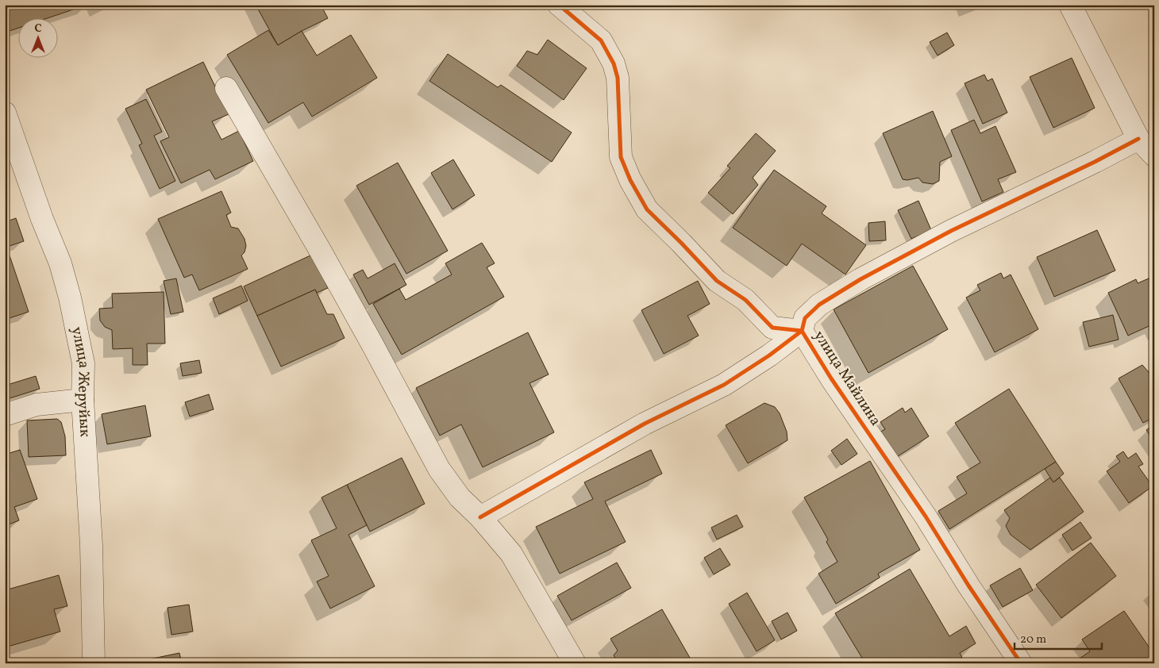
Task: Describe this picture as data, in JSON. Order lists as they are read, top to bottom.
{
  "streets": {
    "street": ["улица Майлина", "улица Жеруйык"]
  },
  "scale_bar": "20 m",
  "north": "top"
}
